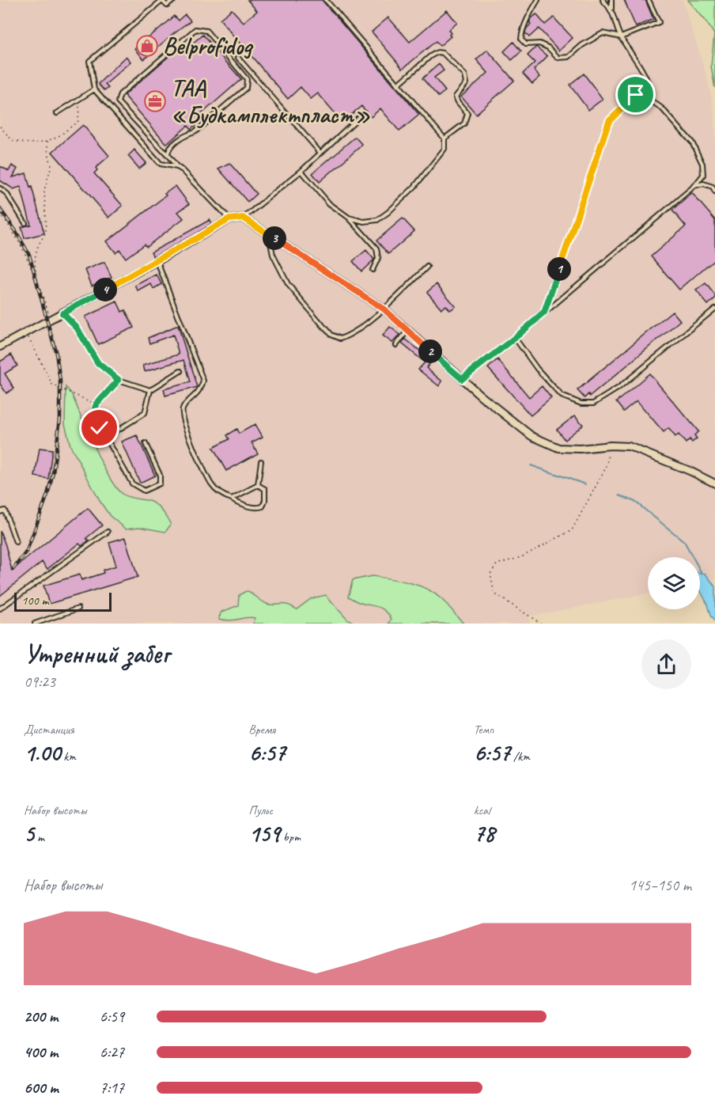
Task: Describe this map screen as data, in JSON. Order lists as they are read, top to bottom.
{
  "places": {
    "shop": ["Belprofidog"],
    "office": ["ТАА «Будкамплектпласт»"]
  },
  "scale_bar": "100 m",
  "page": {
    "pins": [
      "3",
      "1",
      "4",
      "2"
    ],
    "scale": "100 m",
    "heading": ["Утренний забег", "09:23"],
    "stats": [
      ["Дистанция", "1.00 km"],
      ["Время", "6:57"],
      ["Темп", "6:57 /km"],
      ["Набор высоты", "5 m"],
      ["Пульс", "159 bpm"],
      ["kcal", "78"]
    ],
    "chart": ["Набор высоты", "145–150 m"],
    "list": [
      {
        "name": "200 m",
        "note": "6:59"
      },
      {
        "name": "400 m",
        "note": "6:27"
      },
      {
        "name": "600 m",
        "note": "7:17"
      }
    ]
  }
}
